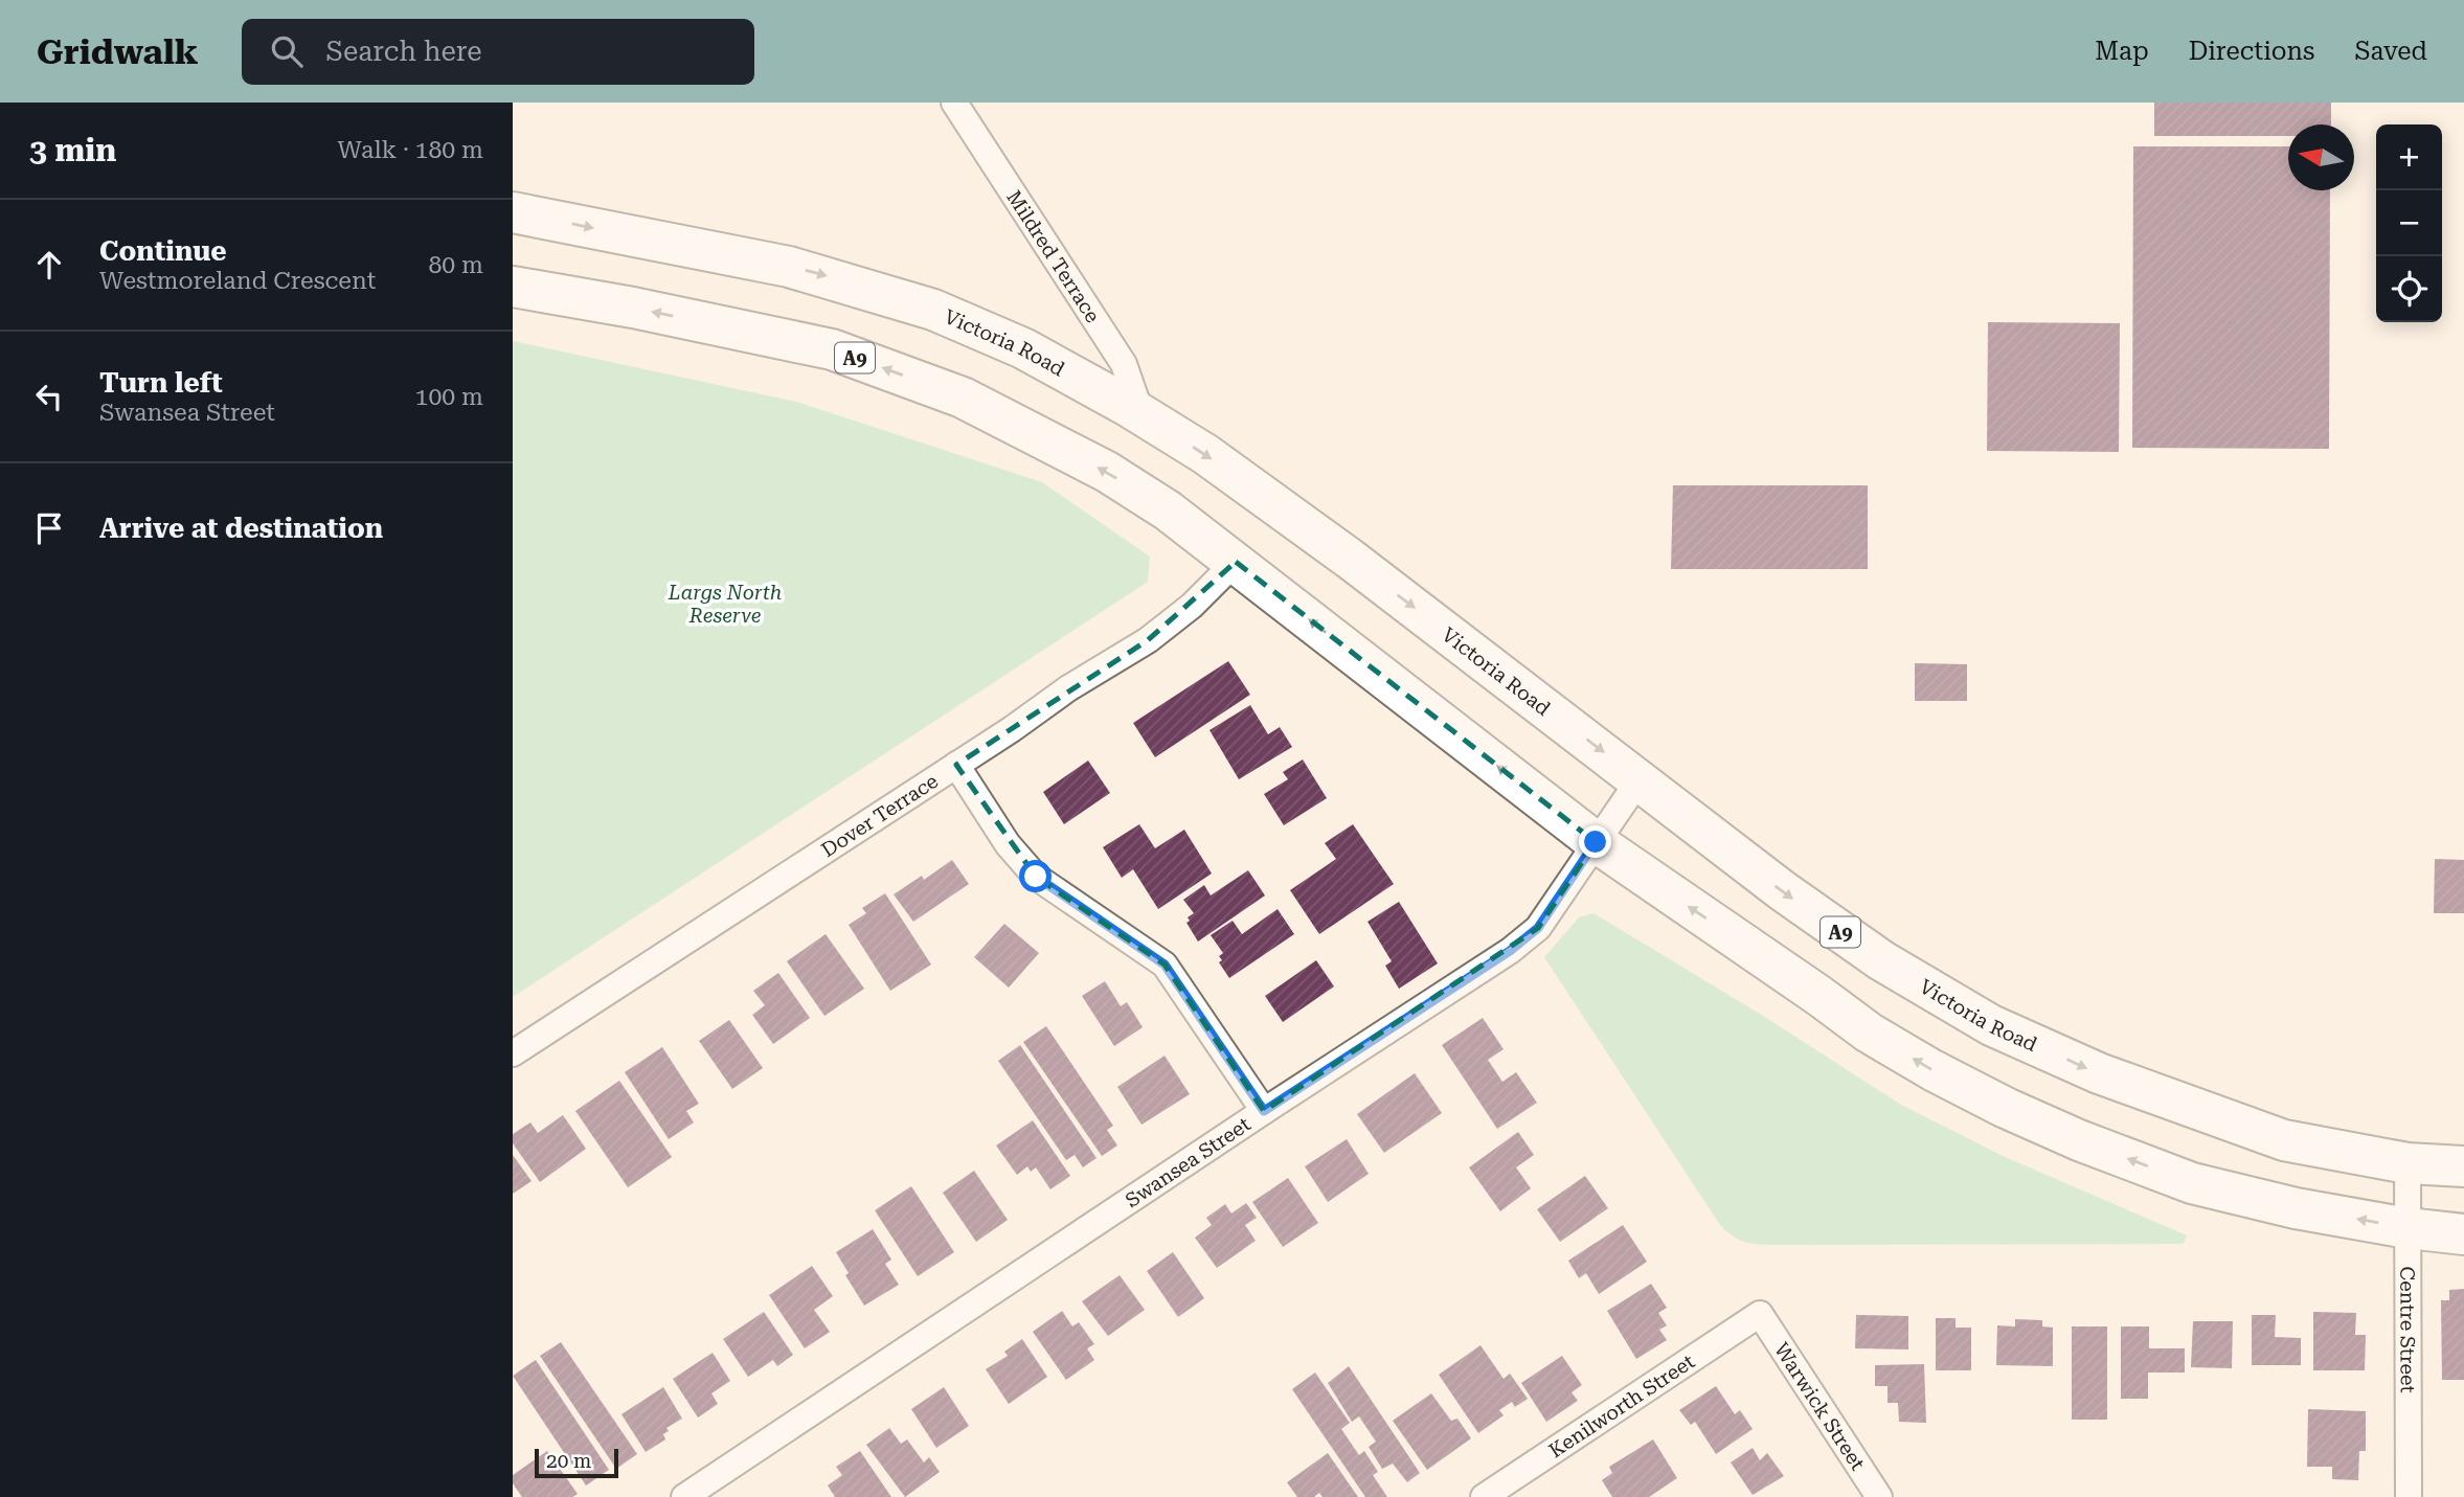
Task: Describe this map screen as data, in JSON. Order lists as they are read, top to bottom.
{
  "streets": {
    "highway": ["Victoria Road", "A9"],
    "street": [
      "Mildred Terrace",
      "Dover Terrace",
      "Swansea Street",
      "Centre Street",
      "Kenilworth Street",
      "Warwick Street"
    ]
  },
  "crossings": [
    ["Mildred Terrace", "Victoria Road"],
    ["Victoria Road", "Swansea Street"],
    ["Victoria Road", "Centre Street"],
    ["A9", "Dover Terrace"],
    ["A9", "Swansea Street"],
    ["A9", "Centre Street"],
    ["Kenilworth Street", "Warwick Street"]
  ],
  "parks": ["Largs North Reserve"],
  "scale_bar": "20 m",
  "north": "left",
  "page": {
    "header": "Gridwalk",
    "search": "Search here",
    "nav": ["Map", "Directions", "Saved"],
    "heading": ["3 min", "Walk · 180 m"],
    "map_buttons": ["+", "−"],
    "list": [
      ["Continue", "Westmoreland Crescent", "80 m"],
      ["Turn left", "Swansea Street", "100 m"],
      "Arrive at destination"
    ],
    "scale": "20 m"
  }
}
